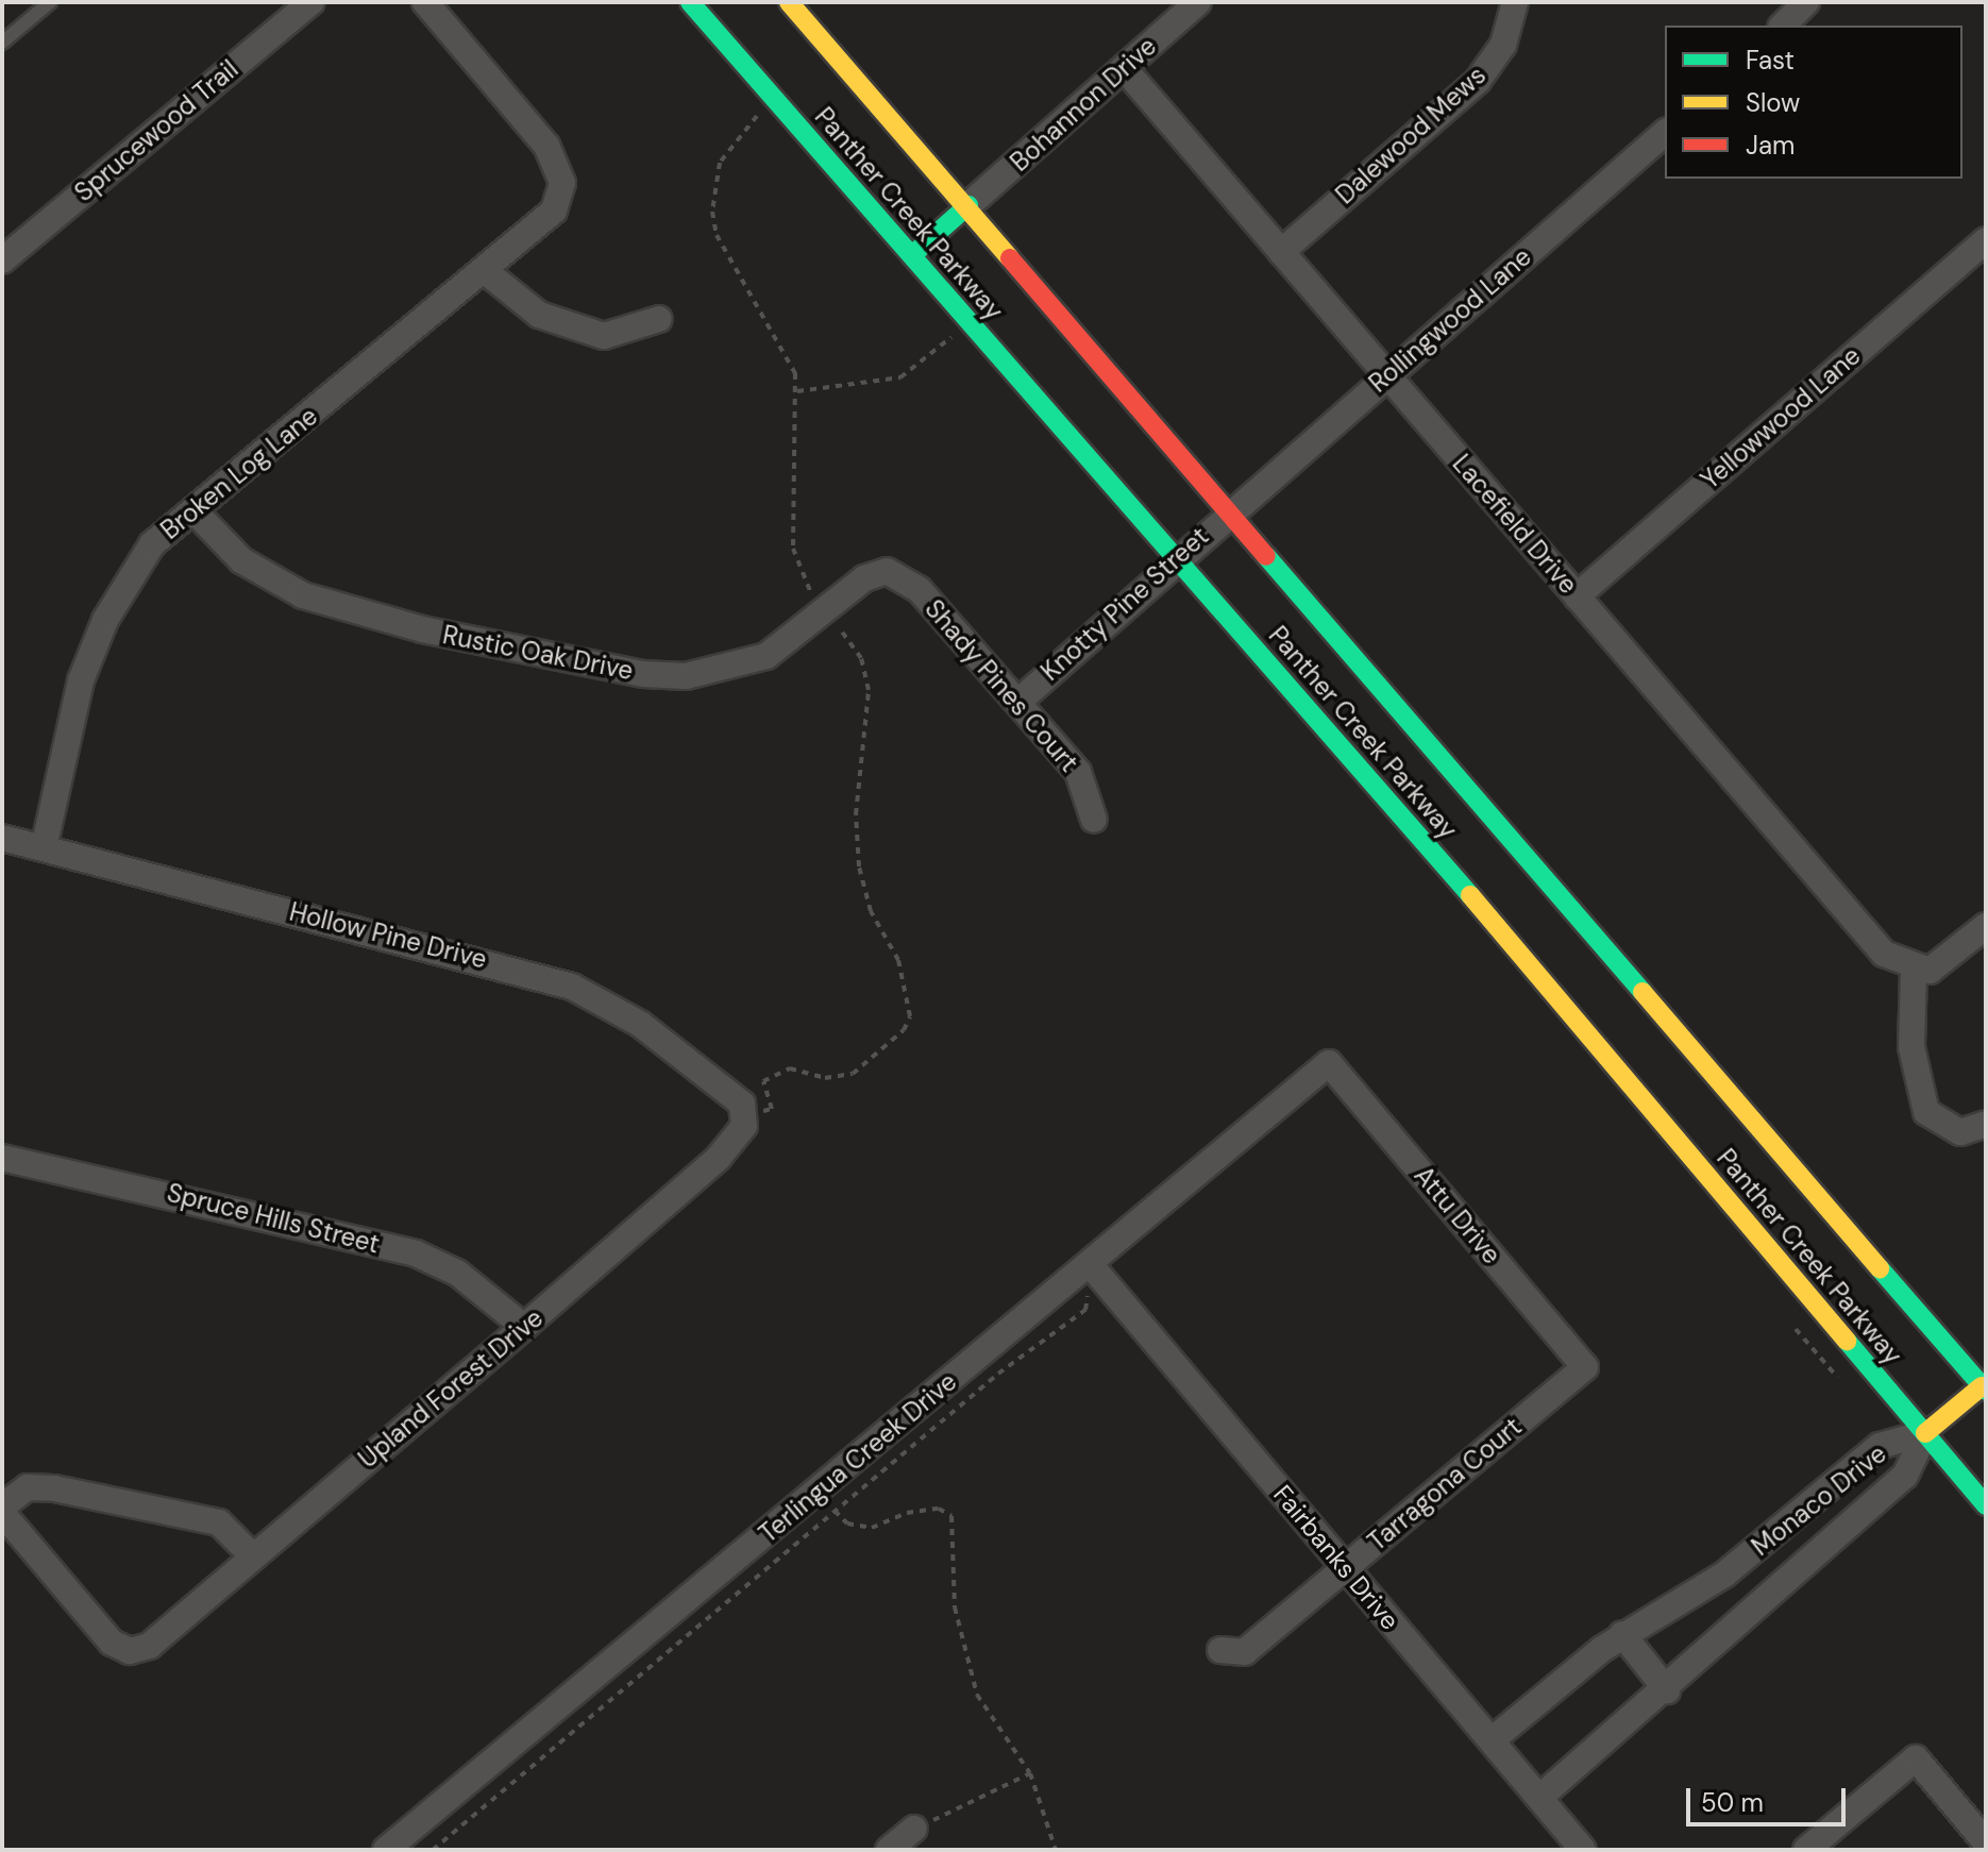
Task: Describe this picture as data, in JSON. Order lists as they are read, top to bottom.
{
  "streets": {
    "main road": ["Panther Creek Parkway"],
    "street": [
      "Bohannon Drive",
      "Sprucewood Trail",
      "Dalewood Mews",
      "Rollingwood Lane",
      "Yellowwood Lane",
      "Broken Log Lane",
      "Lacefield Drive",
      "Knotty Pine Street",
      "Rustic Oak Drive",
      "Shady Pines Court",
      "Hollow Pine Drive",
      "Attu Drive",
      "Spruce Hills Street",
      "Upland Forest Drive",
      "Terlingua Creek Drive",
      "Tarragona Court",
      "Monaco Drive",
      "Fairbanks Drive"
    ]
  },
  "crossings": [
    ["Bohannon Drive", "Panther Creek Parkway"],
    ["Bohannon Drive", "Lacefield Drive"],
    ["Dalewood Mews", "Lacefield Drive"],
    ["Panther Creek Parkway", "Rollingwood Lane"],
    ["Panther Creek Parkway", "Knotty Pine Street"],
    ["Panther Creek Parkway", "Monaco Drive"],
    ["Rollingwood Lane", "Lacefield Drive"],
    ["Rollingwood Lane", "Knotty Pine Street"],
    ["Yellowwood Lane", "Lacefield Drive"],
    ["Broken Log Lane", "Rustic Oak Drive"],
    ["Broken Log Lane", "Hollow Pine Drive"],
    ["Knotty Pine Street", "Shady Pines Court"],
    ["Rustic Oak Drive", "Shady Pines Court"],
    ["Hollow Pine Drive", "Upland Forest Drive"],
    ["Attu Drive", "Terlingua Creek Drive"],
    ["Attu Drive", "Tarragona Court"],
    ["Spruce Hills Street", "Upland Forest Drive"],
    ["Terlingua Creek Drive", "Fairbanks Drive"],
    ["Tarragona Court", "Fairbanks Drive"],
    ["Monaco Drive", "Fairbanks Drive"]
  ],
  "legend": ["Fast", "Slow", "Jam"],
  "scale_bar": "50 m"
}
